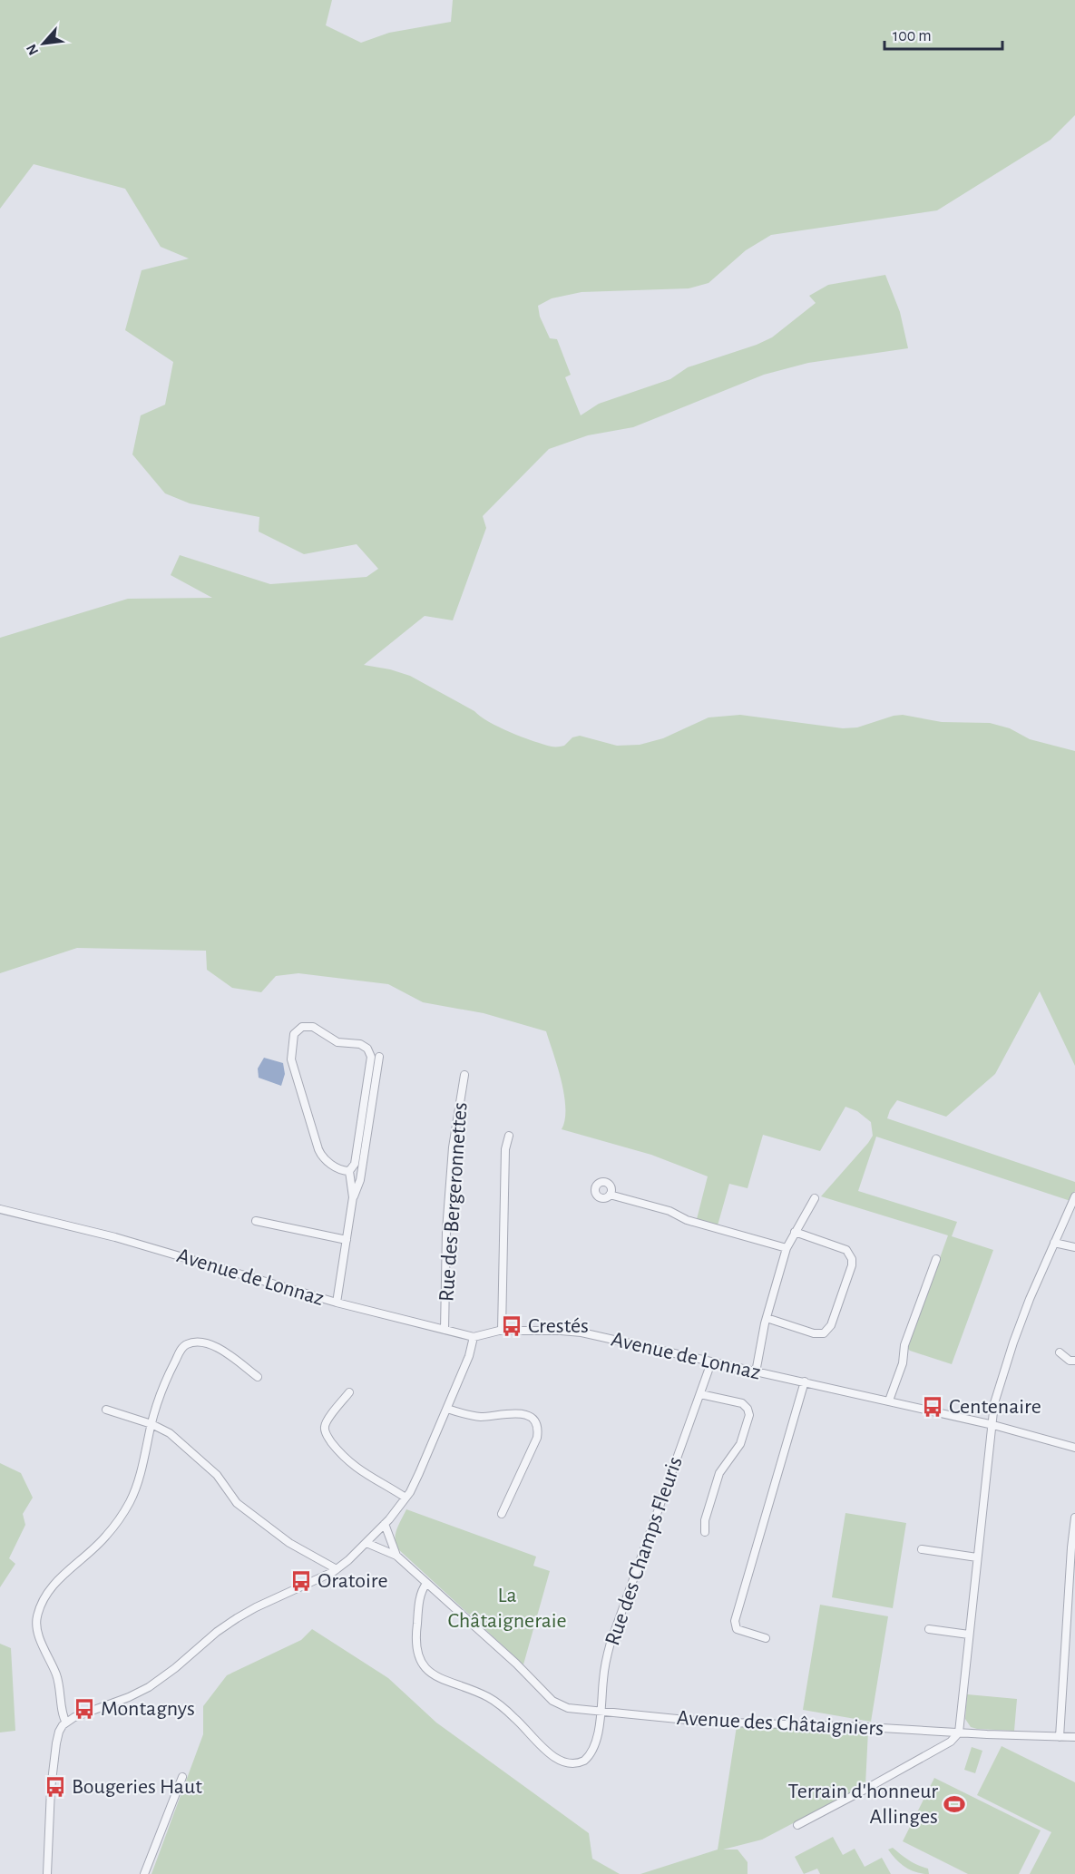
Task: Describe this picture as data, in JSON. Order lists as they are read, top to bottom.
{
  "streets": {
    "street": [
      "Rue des Bergeronnettes",
      "Avenue de Lonnaz",
      "Rue des Champs Fleuris",
      "Avenue des Châtaigniers"
    ]
  },
  "crossings": [
    ["Rue des Bergeronnettes", "Avenue de Lonnaz"],
    ["Avenue de Lonnaz", "Rue des Champs Fleuris"],
    ["Rue des Champs Fleuris", "Avenue des Châtaigniers"]
  ],
  "parks": ["La Châtaigneraie"],
  "places": {
    "bus stop": [
      "Crestés",
      "Centenaire",
      "Oratoire",
      "Montagnys",
      "Bougeries Haut"
    ],
    "sports": ["Terrain d'honneur Allinges"]
  },
  "scale_bar": "100 m",
  "north": "bottom left"
}
